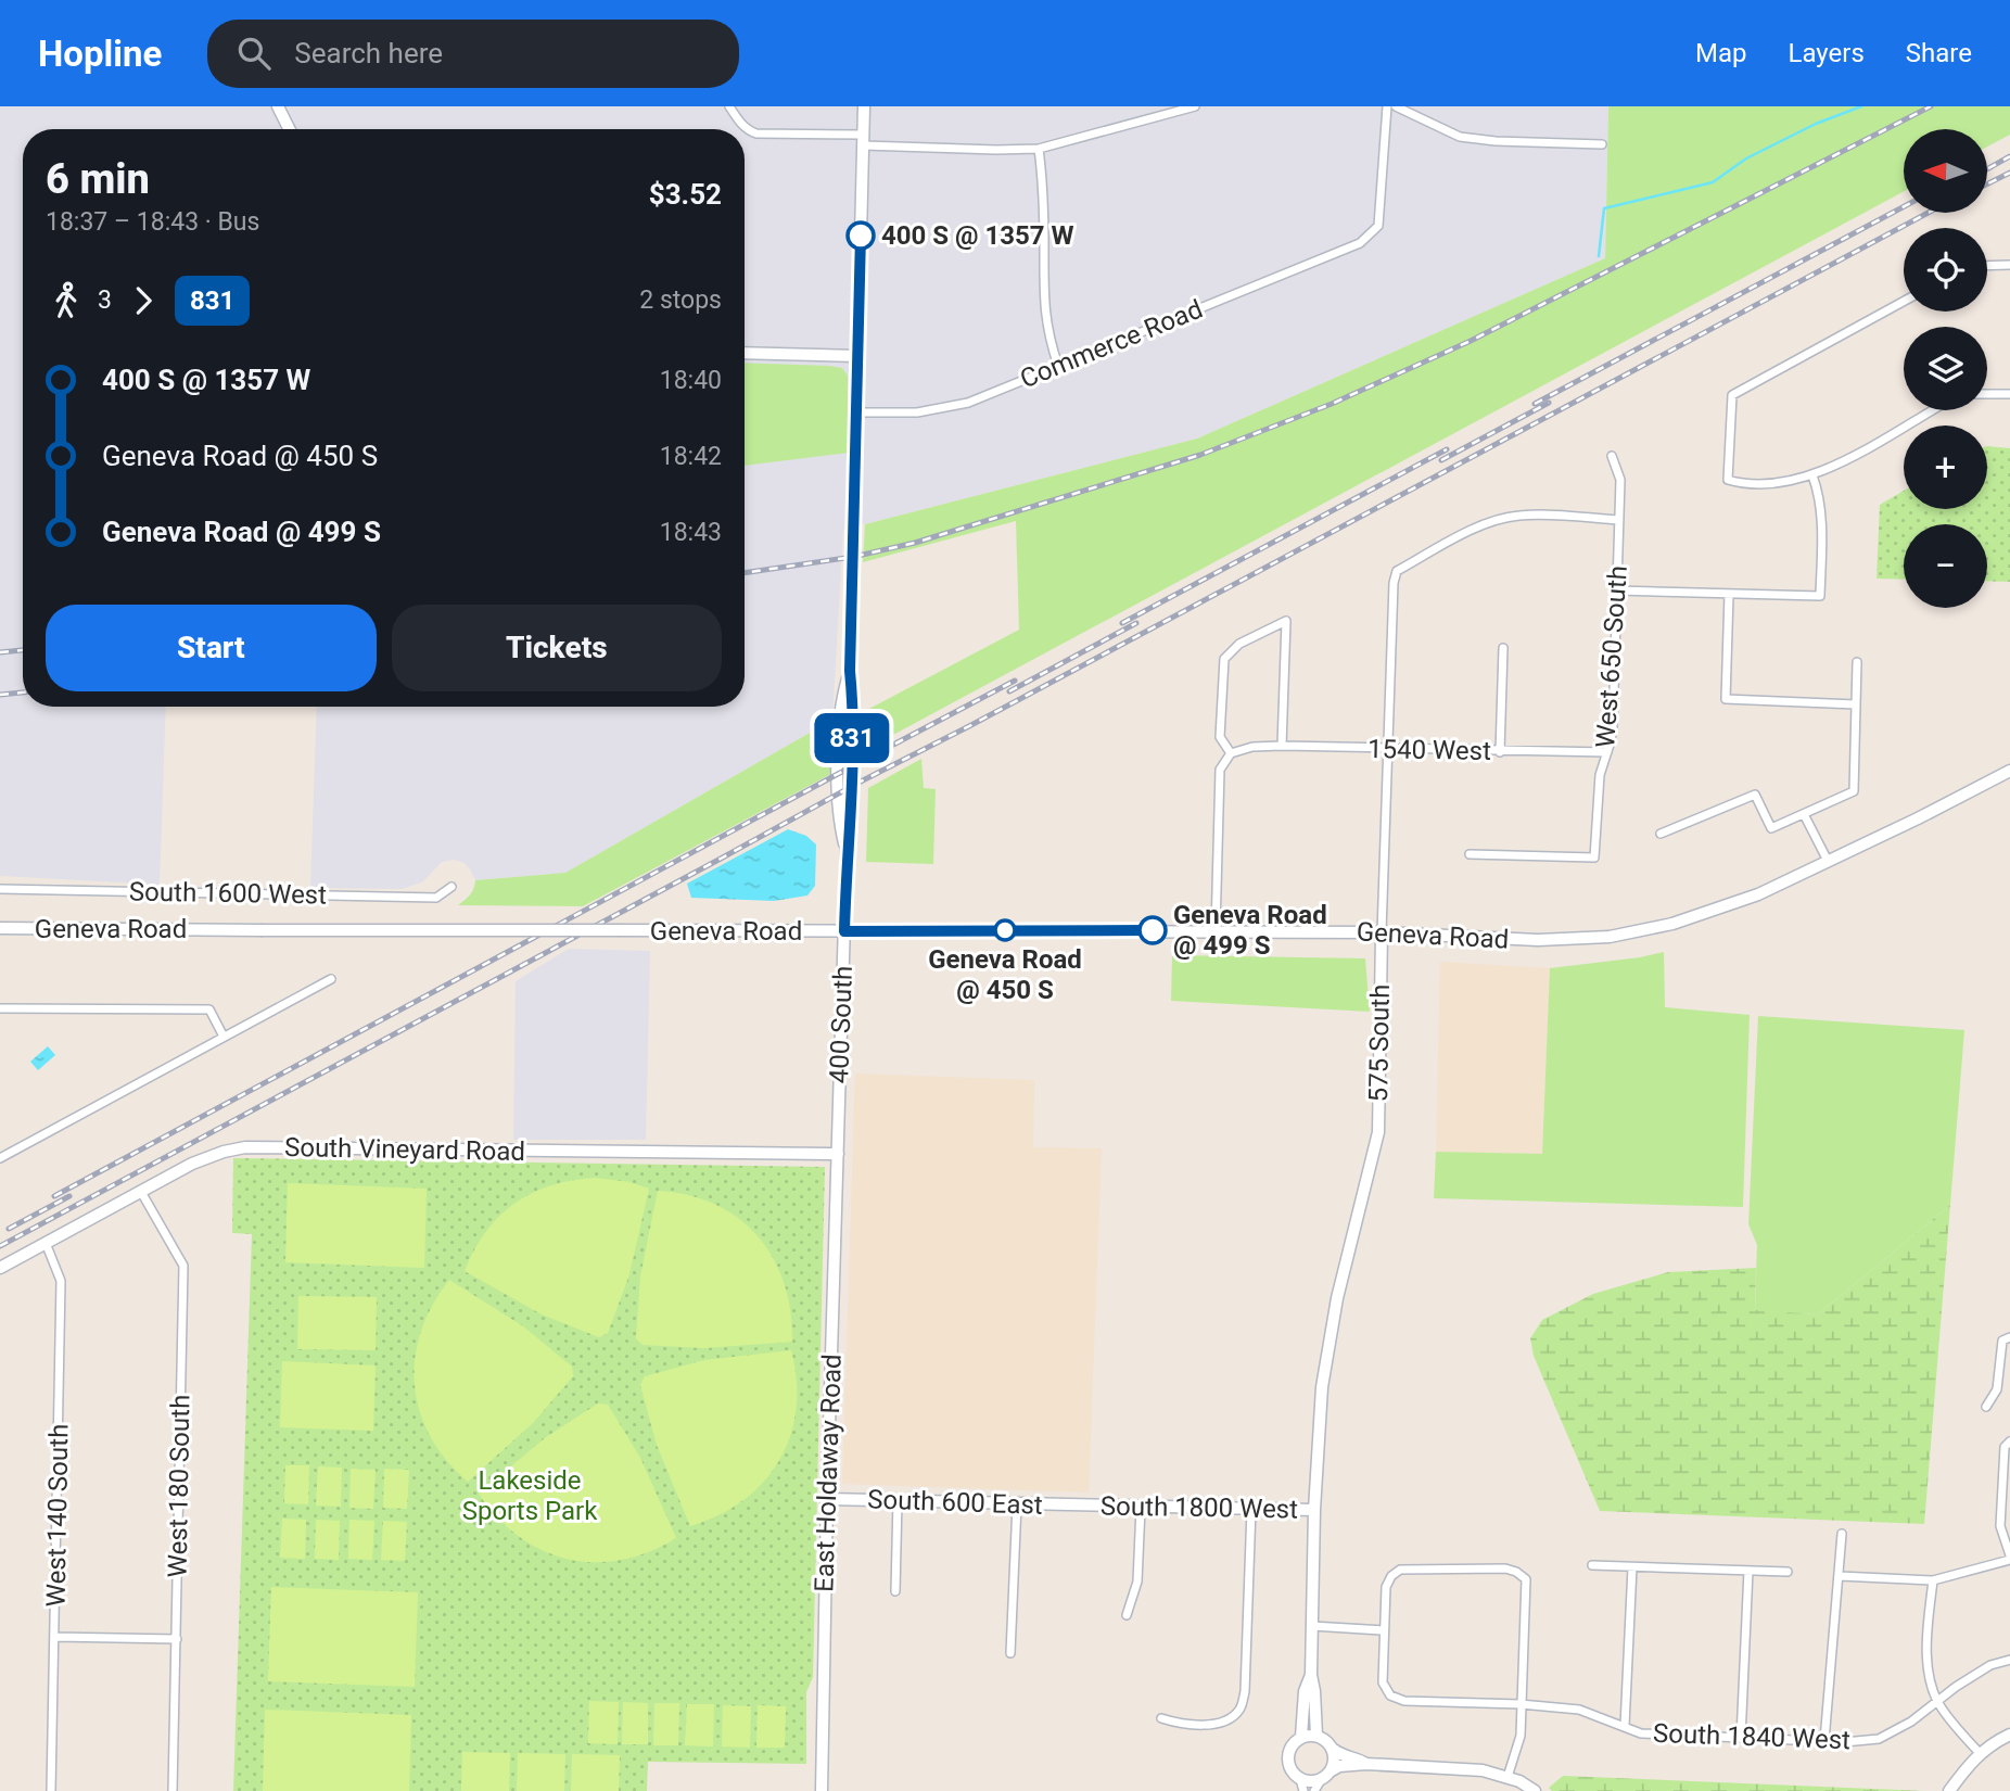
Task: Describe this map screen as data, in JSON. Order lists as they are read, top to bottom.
{
  "streets": {
    "street": [
      "Commerce Road",
      "West 650 South",
      "1540 West",
      "South 1600 West",
      "Geneva Road",
      "400 South",
      "575 South",
      "South Vineyard Road",
      "East Holdaway Road",
      "West 180 South",
      "South 600 East",
      "South 1800 West",
      "West 140 South",
      "South 1840 West"
    ]
  },
  "crossings": [
    ["Commerce Road", "400 South"],
    ["West 650 South", "1540 West"],
    ["West 650 South", "575 South"],
    ["1540 West", "575 South"],
    ["Geneva Road", "400 South"],
    ["Geneva Road", "575 South"],
    ["400 South", "South Vineyard Road"],
    ["400 South", "East Holdaway Road"],
    ["575 South", "South 1800 West"],
    ["South Vineyard Road", "East Holdaway Road"],
    ["South Vineyard Road", "West 180 South"],
    ["South Vineyard Road", "West 140 South"],
    ["East Holdaway Road", "South 600 East"],
    ["South 600 East", "South 1800 West"]
  ],
  "parks": ["Lakeside Sports Park"],
  "places": ["400 S @ 1357 W", "Geneva Road @ 450 S", "Geneva Road @ 499 S"],
  "lines": ["bus line 831"],
  "north": "left",
  "page": {
    "header": "Hopline",
    "search": "Search here",
    "nav": ["Map", "Layers", "Share"],
    "on_map": "831",
    "map_buttons": ["+", "−"],
    "heading": ["6 min", "18:37 – 18:43 · Bus", "$3.52"],
    "legs": ["3", "831", "2 stops"],
    "list": [
      {
        "name": "400 S @ 1357 W",
        "value": "18:40"
      },
      {
        "name": "Geneva Road @ 450 S",
        "value": "18:42"
      },
      {
        "name": "Geneva Road @ 499 S",
        "value": "18:43"
      }
    ],
    "buttons": ["Start", "Tickets"]
  }
}
